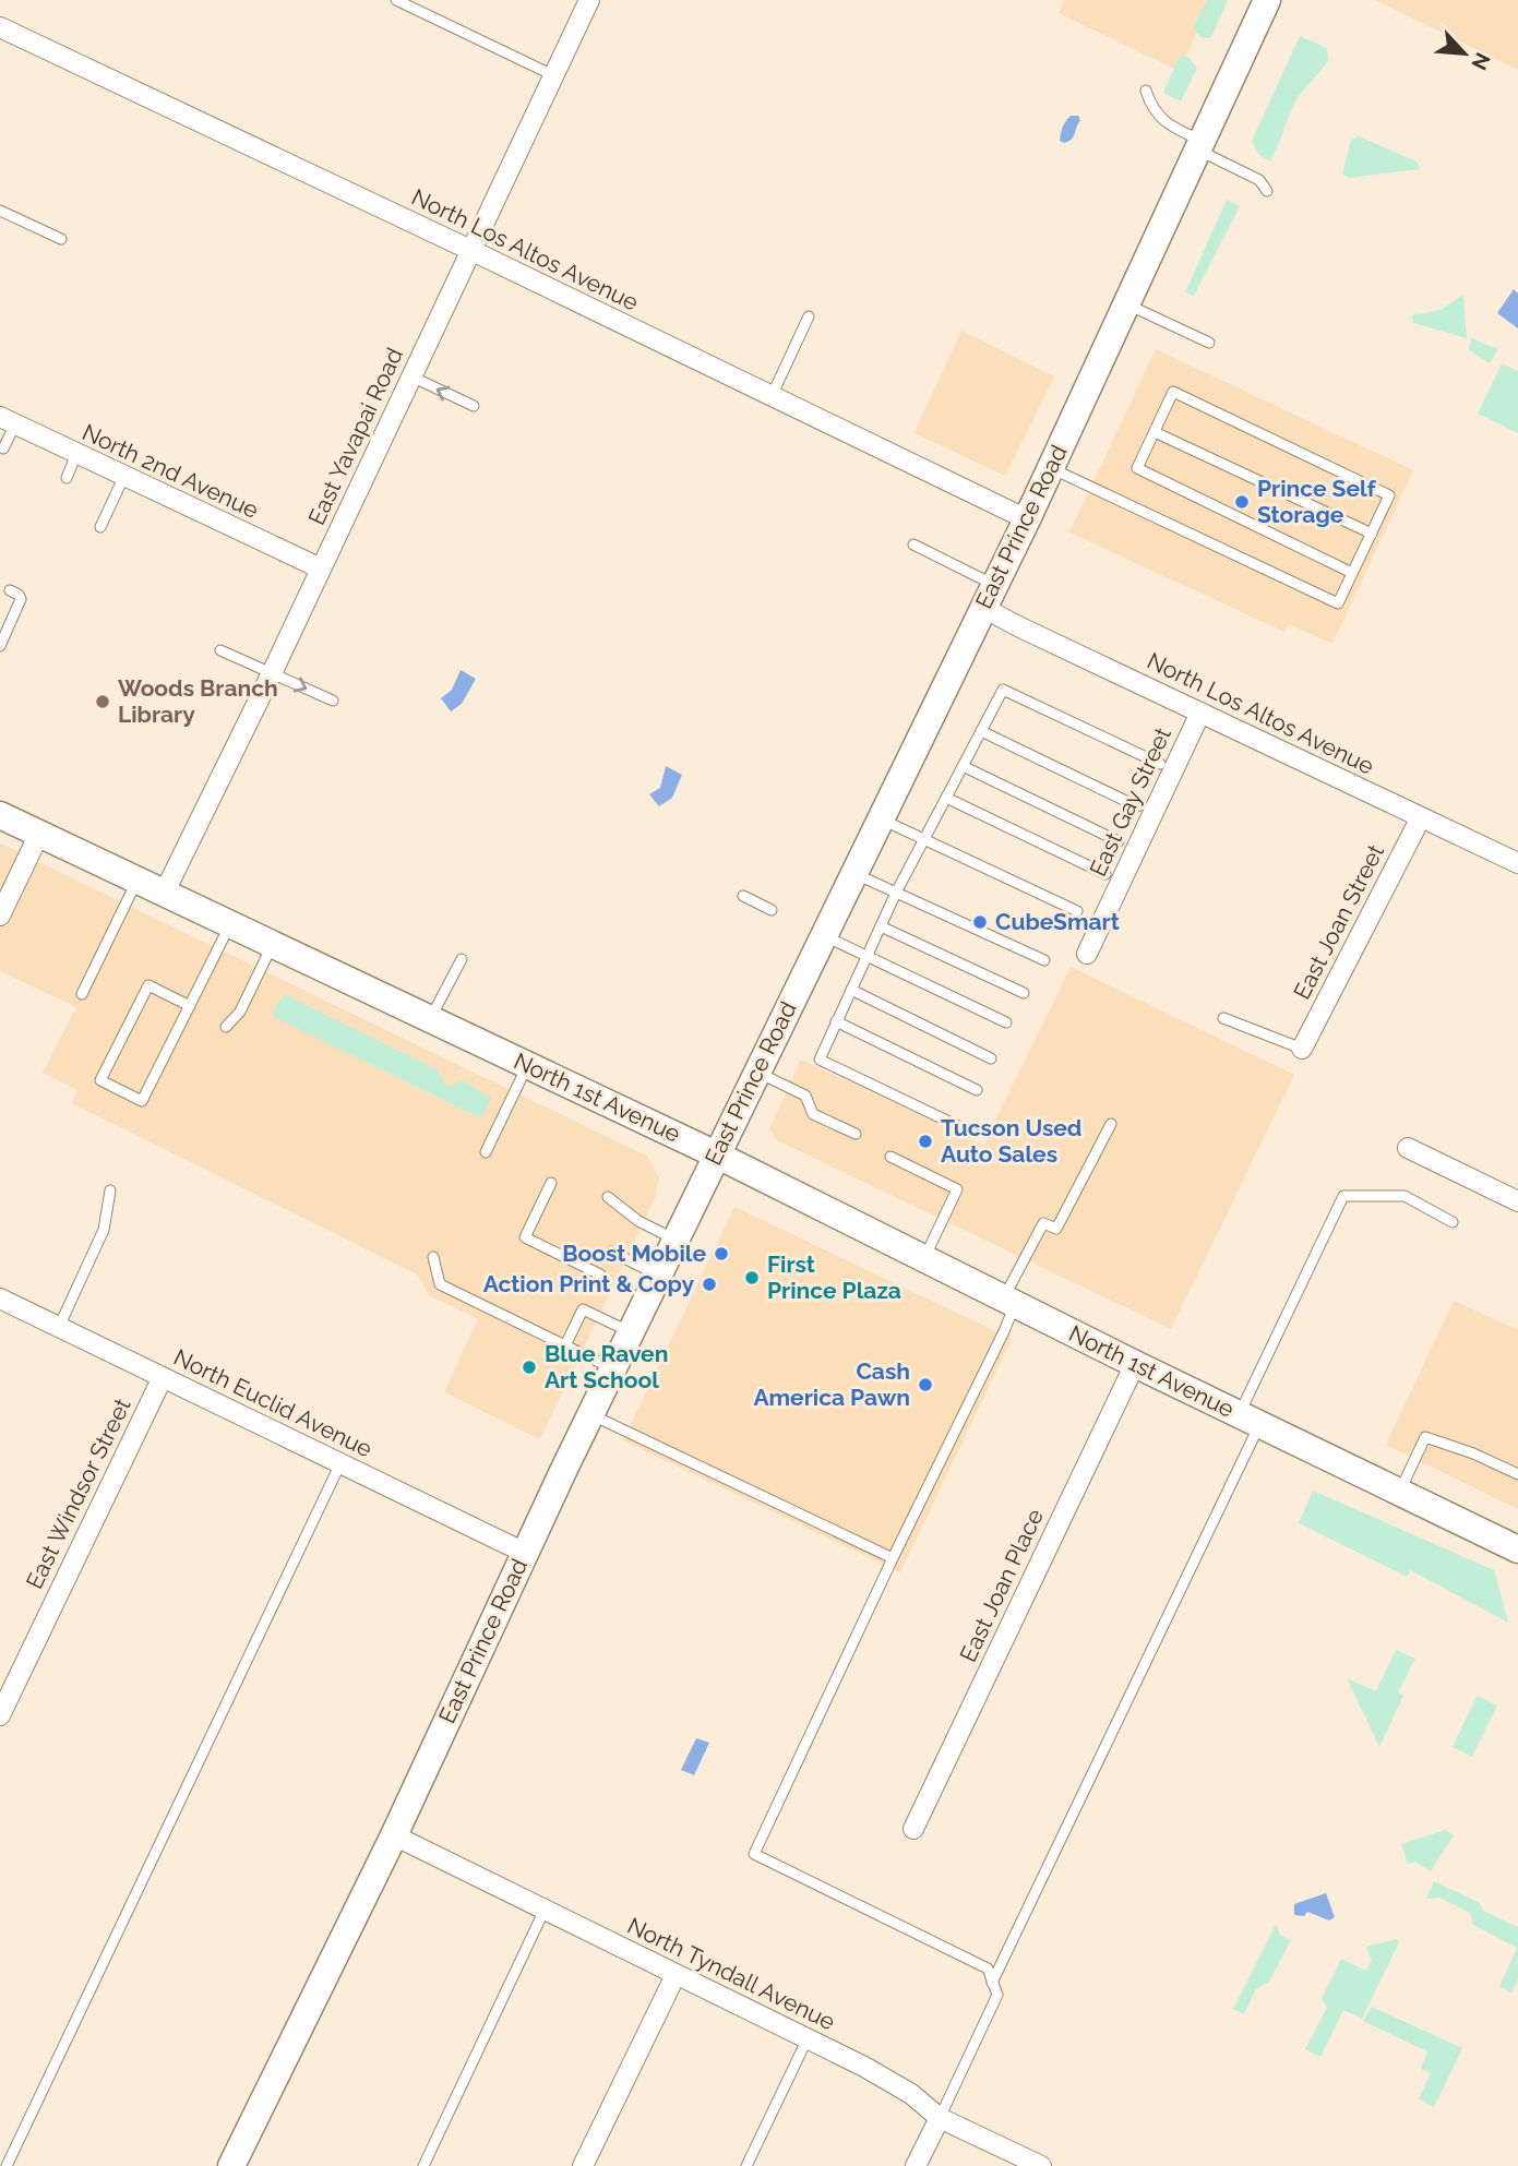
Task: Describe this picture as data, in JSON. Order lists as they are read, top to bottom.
{
  "streets": {
    "main road": ["East Prince Road", "North 1st Avenue"],
    "street": [
      "North Los Altos Avenue",
      "East Yavapai Road",
      "North 2nd Avenue",
      "East Gay Street",
      "East Joan Street",
      "North Euclid Avenue",
      "East Windsor Street",
      "East Joan Place",
      "North Tyndall Avenue"
    ]
  },
  "crossings": [
    ["North Los Altos Avenue", "East Yavapai Road"],
    ["North Los Altos Avenue", "East Prince Road"],
    ["North Los Altos Avenue", "East Gay Street"],
    ["North Los Altos Avenue", "East Joan Street"],
    ["East Yavapai Road", "North 2nd Avenue"],
    ["East Yavapai Road", "North 1st Avenue"],
    ["East Prince Road", "North 1st Avenue"],
    ["East Prince Road", "North Euclid Avenue"],
    ["East Prince Road", "North Tyndall Avenue"],
    ["North 1st Avenue", "East Joan Place"],
    ["North Euclid Avenue", "East Windsor Street"]
  ],
  "places": [
    "Prince Self Storage",
    "Woods Branch Library",
    "CubeSmart",
    "Tucson Used Auto Sales",
    "Boost Mobile",
    "First Prince Plaza",
    "Action Print & Copy",
    "Blue Raven Art School",
    "Cash America Pawn"
  ],
  "north": "bottom right"
}
